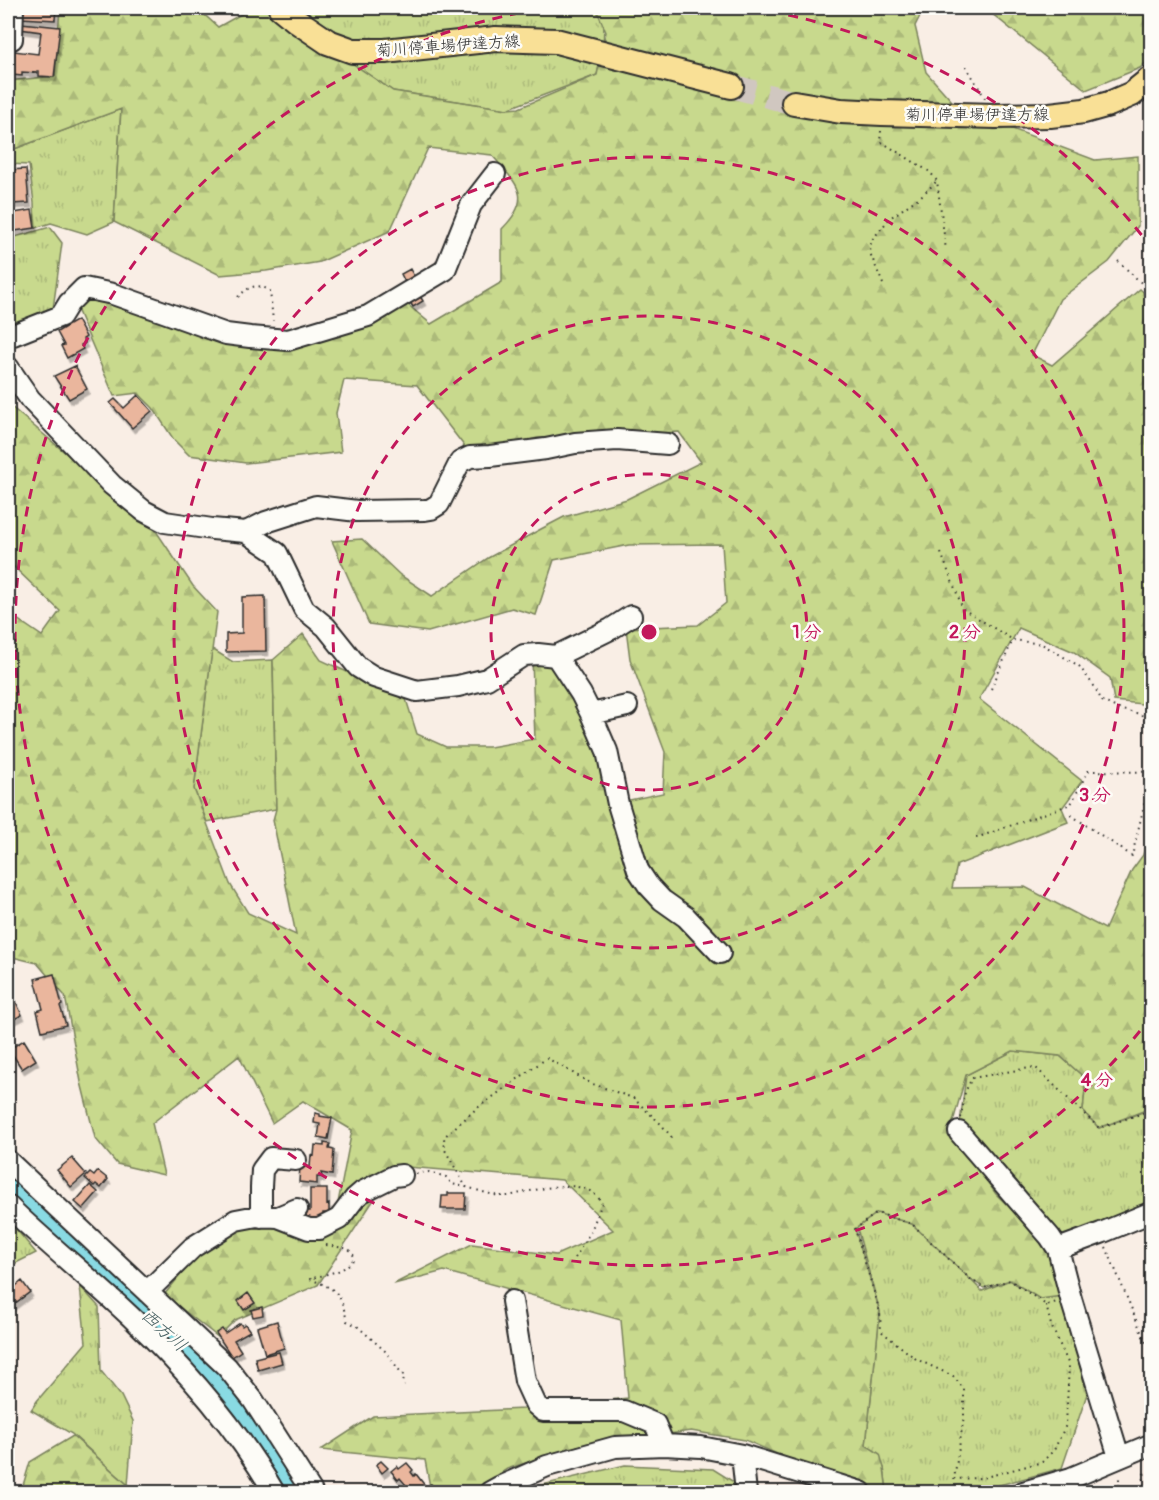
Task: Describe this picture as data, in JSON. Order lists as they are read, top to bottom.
{
  "streets": {
    "main road": ["菊川停車場伊達方線"]
  },
  "water": ["西方川"],
  "rings": [
    "1 分",
    "2 分",
    "3 分",
    "4 分"
  ]
}
